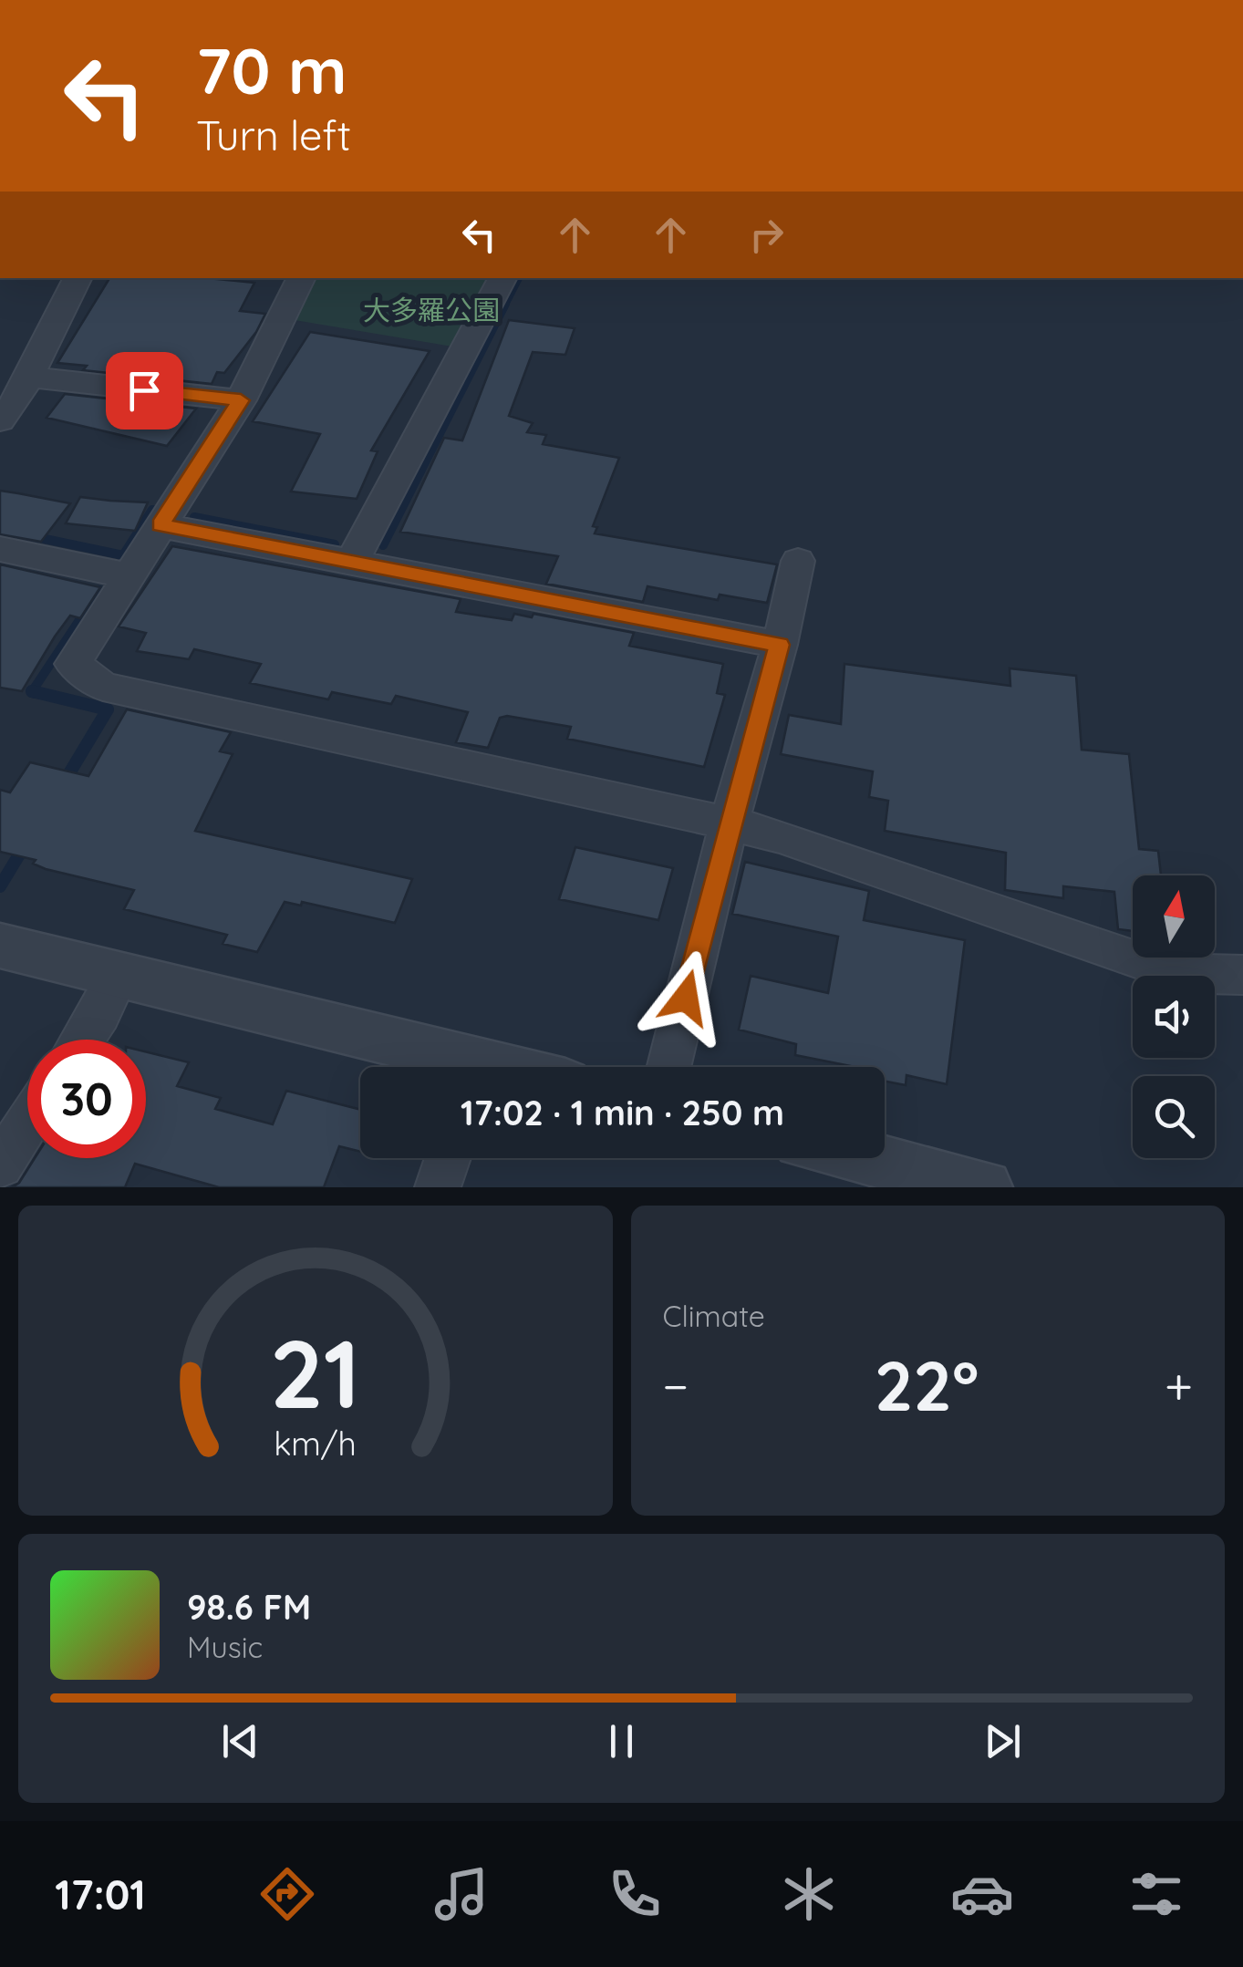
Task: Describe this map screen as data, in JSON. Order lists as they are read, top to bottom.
{
  "parks": ["大多羅公園"],
  "north": "top",
  "page": {
    "turn": ["70 m", "Turn left"],
    "limit": "30",
    "trip": "17:02 · 1 min · 250 m",
    "tile": "Climate",
    "heat": ["−", "22°", "+"],
    "song": ["98.6 FM", "Music"],
    "tabs": "17:01",
    "gauge": ["21", "km/h"]
  }
}
